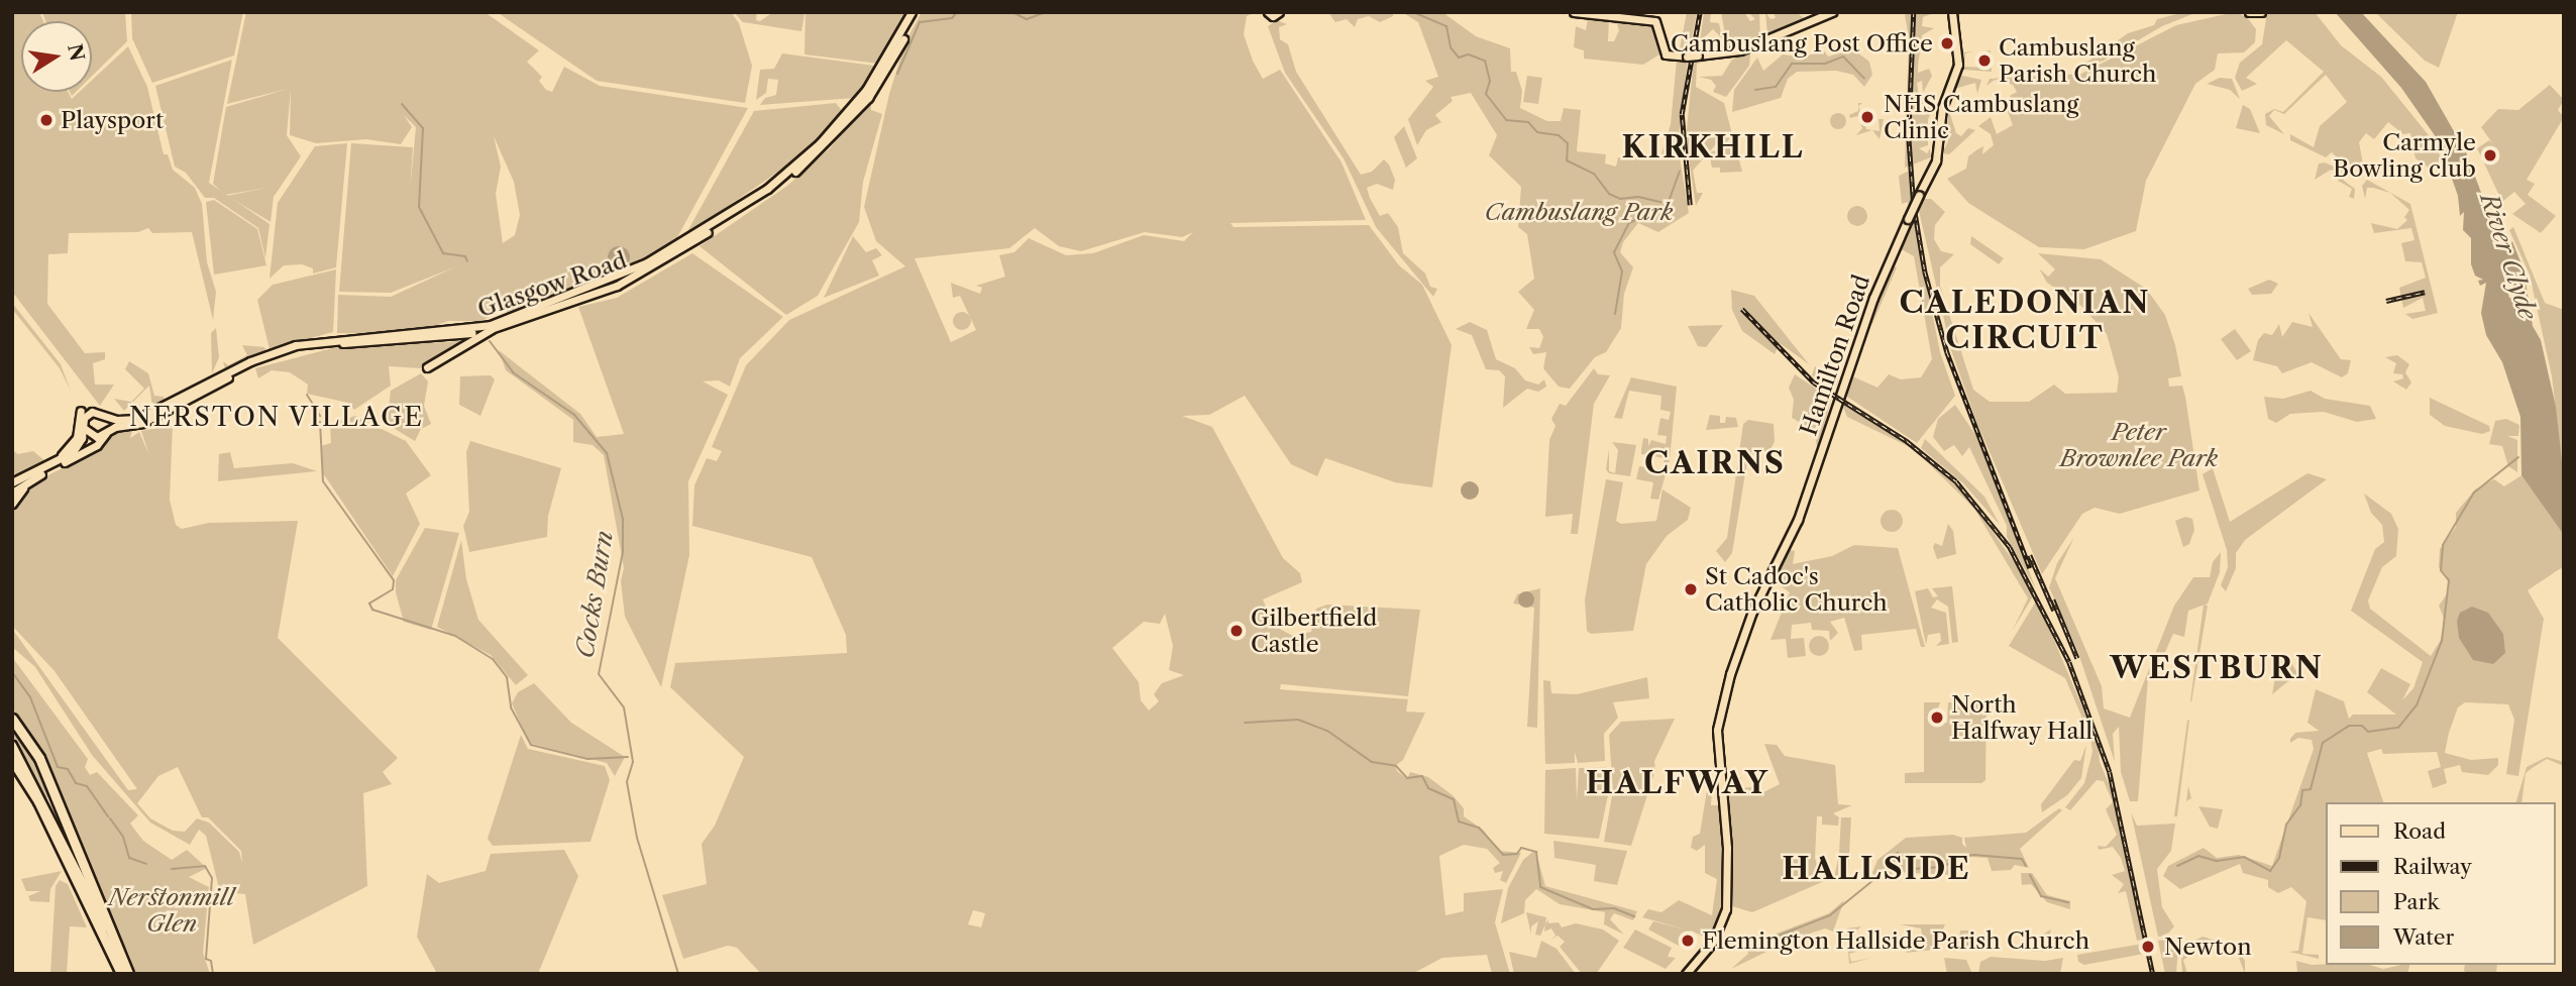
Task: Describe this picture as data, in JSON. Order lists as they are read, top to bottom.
{
  "streets": {
    "main road": ["Glasgow Road", "Hamilton Road"]
  },
  "districts": [
    "KIRKHILL",
    "CALEDONIAN CIRCUIT",
    "NERSTON VILLAGE",
    "CAIRNS",
    "WESTBURN",
    "HALFWAY",
    "HALLSIDE"
  ],
  "water": ["River Clyde", "Cocks Burn"],
  "parks": ["Cambuslang Park", "Peter Brownlee Park", "Nerstonmill Glen"],
  "places": [
    "Cambuslang Post Office",
    "Cambuslang Parish Church",
    "NHS Cambuslang Clinic",
    "Playsport",
    "Carmyle Bowling club",
    "St Cadoc's Catholic Church",
    "Gilbertfield Castle",
    "North Halfway Hall",
    "Flemington Hallside Parish Church",
    "Newton"
  ],
  "legend": [
    "Road",
    "Railway",
    "Park",
    "Water"
  ],
  "north": "right"
}
